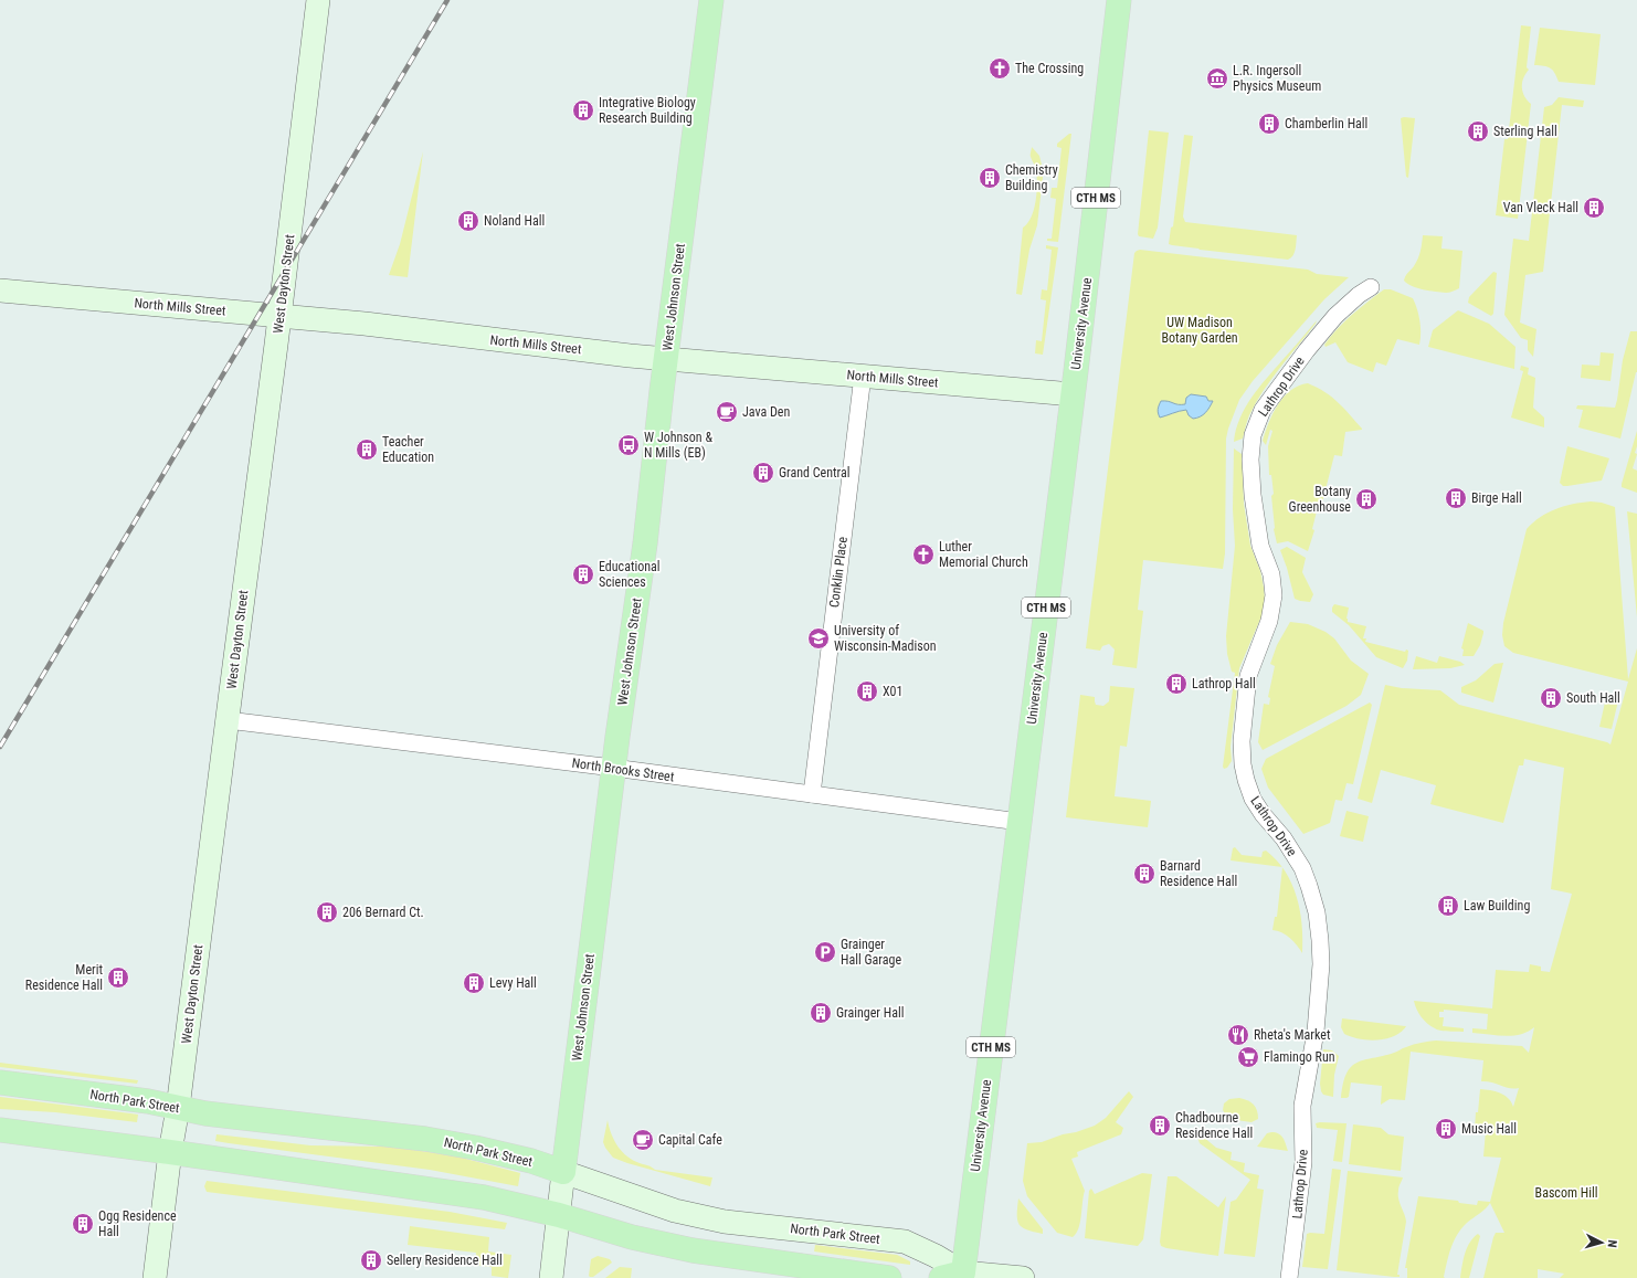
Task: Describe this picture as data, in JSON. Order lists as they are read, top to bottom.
{
  "streets": {
    "main road": [
      "CTH MS",
      "West Johnson Street",
      "University Avenue",
      "North Park Street"
    ],
    "street": [
      "West Dayton Street",
      "North Mills Street",
      "Lathrop Drive",
      "Conklin Place",
      "North Brooks Street"
    ]
  },
  "crossings": [
    ["West Dayton Street", "North Mills Street"],
    ["West Dayton Street", "North Brooks Street"],
    ["West Dayton Street", "North Park Street"],
    ["West Johnson Street", "North Mills Street"],
    ["West Johnson Street", "North Brooks Street"],
    ["West Johnson Street", "North Park Street"],
    ["North Mills Street", "University Avenue"],
    ["North Mills Street", "Conklin Place"],
    ["University Avenue", "North Brooks Street"],
    ["University Avenue", "North Park Street"],
    ["Conklin Place", "North Brooks Street"]
  ],
  "parks": ["UW Madison Botany Garden", "Bascom Hill"],
  "places": {
    "church": ["The Crossing", "Luther Memorial Church"],
    "museum": ["L.R. Ingersoll Physics Museum"],
    "building": [
      "Integrative Biology Research Building",
      "Chamberlin Hall",
      "Sterling Hall",
      "Chemistry Building",
      "Van Vleck Hall",
      "Noland Hall",
      "Teacher Education",
      "Grand Central",
      "Birge Hall",
      "Botany Greenhouse",
      "Educational Sciences",
      "Lathrop Hall",
      "X01",
      "South Hall",
      "Barnard Residence Hall",
      "Law Building",
      "206 Bernard Ct.",
      "Merit Residence Hall",
      "Levy Hall",
      "Grainger Hall",
      "Chadbourne Residence Hall",
      "Music Hall",
      "Ogg Residence Hall",
      "Sellery Residence Hall"
    ],
    "cafe": ["Java Den", "Capital Cafe"],
    "bus stop": ["W Johnson & N Mills (EB)"],
    "school or university": ["University of Wisconsin-Madison"],
    "parking": ["Grainger Hall Garage"],
    "restaurant": ["Rheta's Market"],
    "supermarket": ["Flamingo Run"]
  },
  "north": "right"
}
